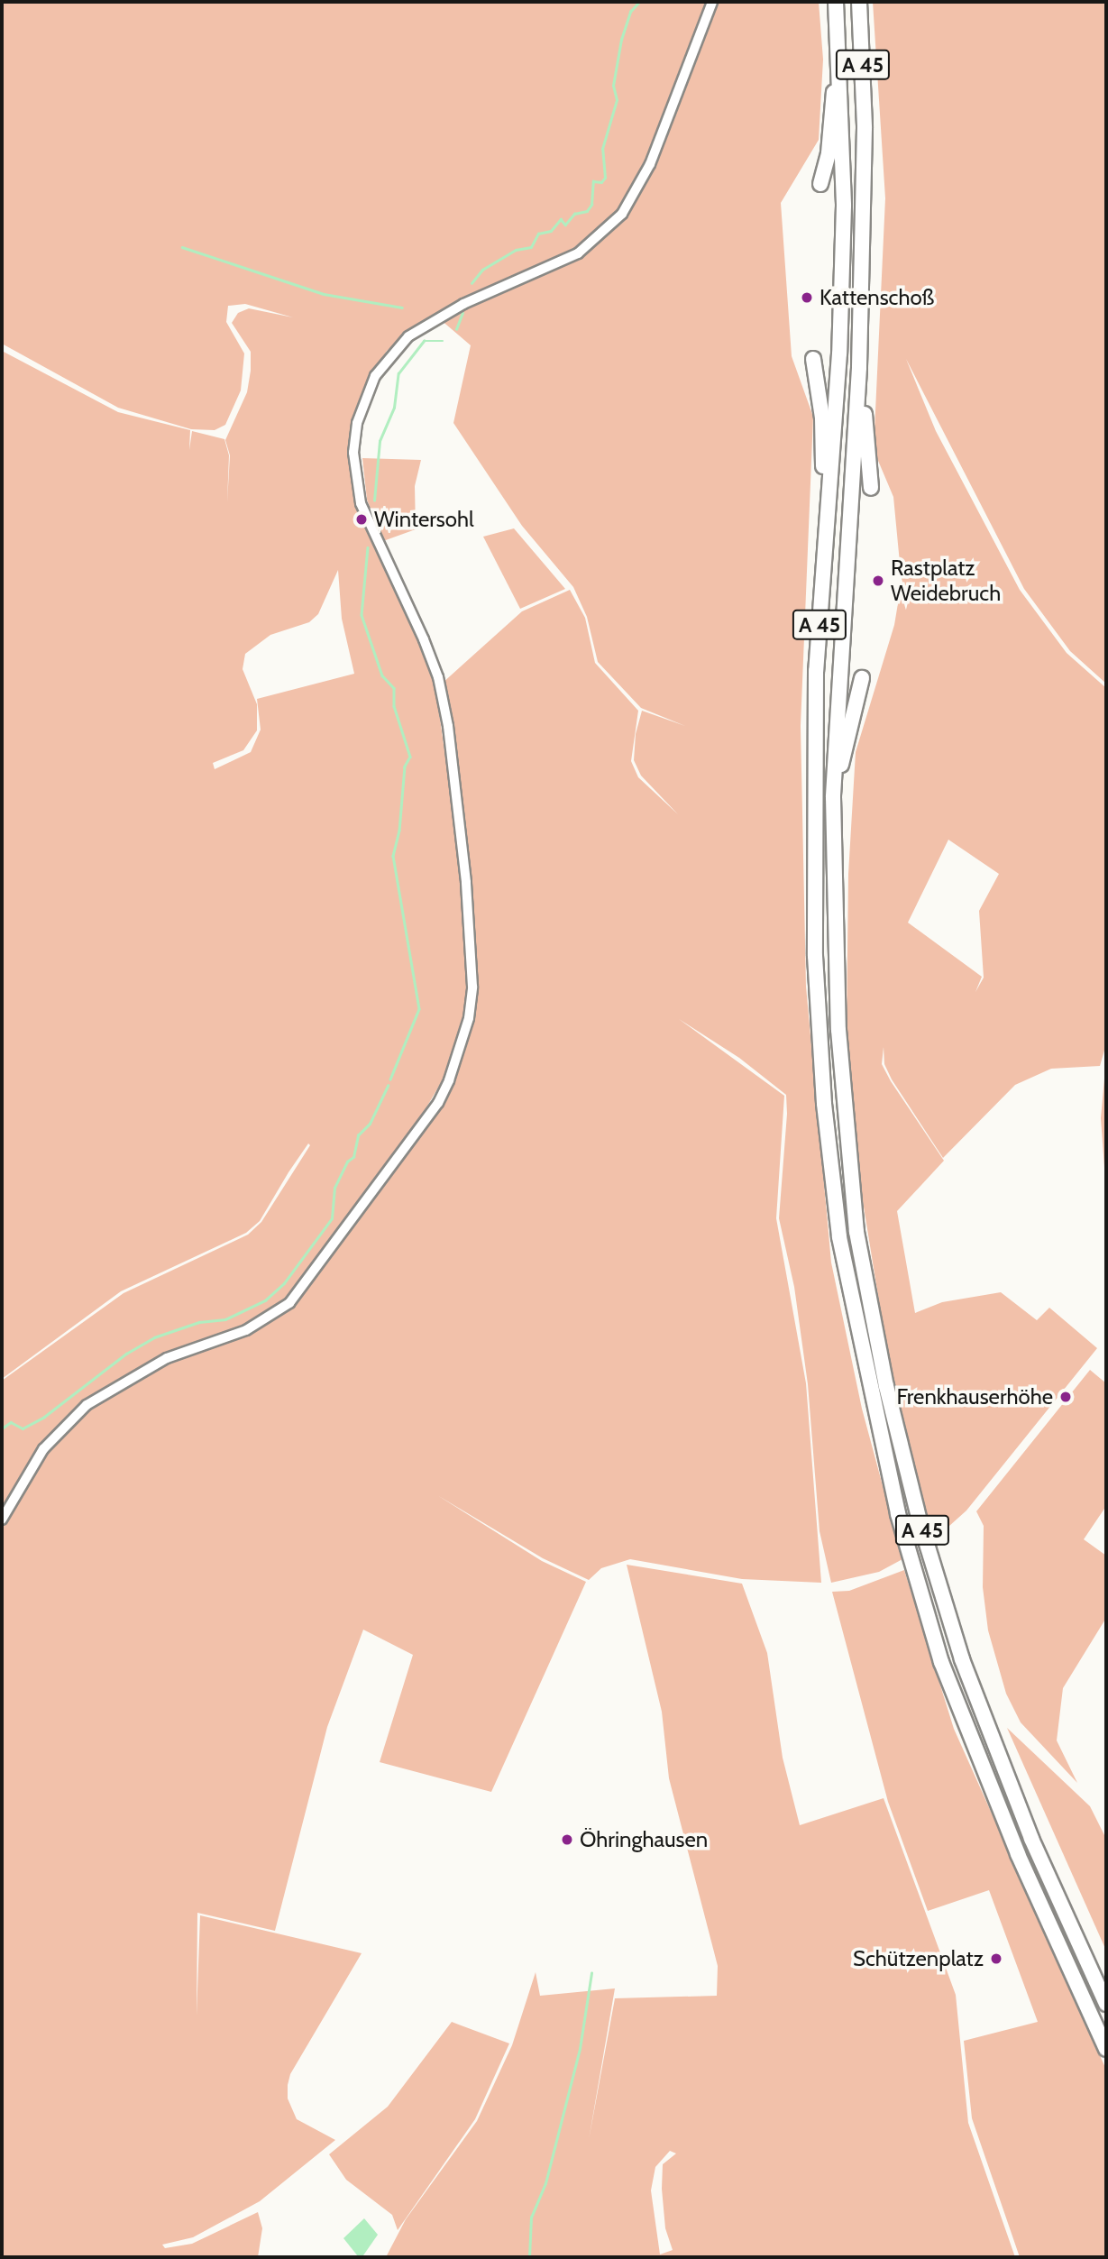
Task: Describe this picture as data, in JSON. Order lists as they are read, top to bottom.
{
  "streets": {
    "highway": ["A 45"]
  },
  "places": [
    "Kattenschoß",
    "Wintersohl",
    "Rastplatz Weidebruch",
    "Frenkhauserhöhe",
    "Öhringhausen",
    "Schützenplatz"
  ]
}
